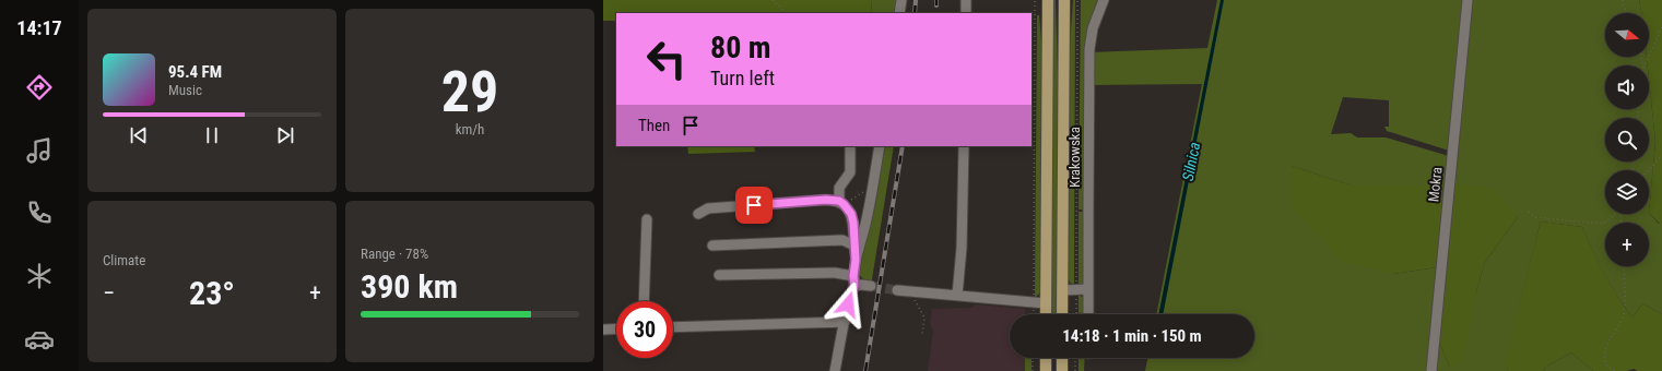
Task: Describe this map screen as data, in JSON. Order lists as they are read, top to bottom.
{
  "streets": {
    "main road": ["Krakowska"],
    "street": ["Mokra"]
  },
  "water": ["Silnica"],
  "north": "right",
  "page": {
    "tabs": "14:17",
    "tile": [
      ["29", "km/h"],
      "Climate",
      ["Range · 78%", "390 km"]
    ],
    "map_buttons": "+",
    "turn": ["80 m", "Turn left"],
    "song": ["95.4 FM", "Music"],
    "then": "Then",
    "heat": ["−", "23°", "+"],
    "limit": "30",
    "trip": "14:18 · 1 min · 150 m"
  }
}
